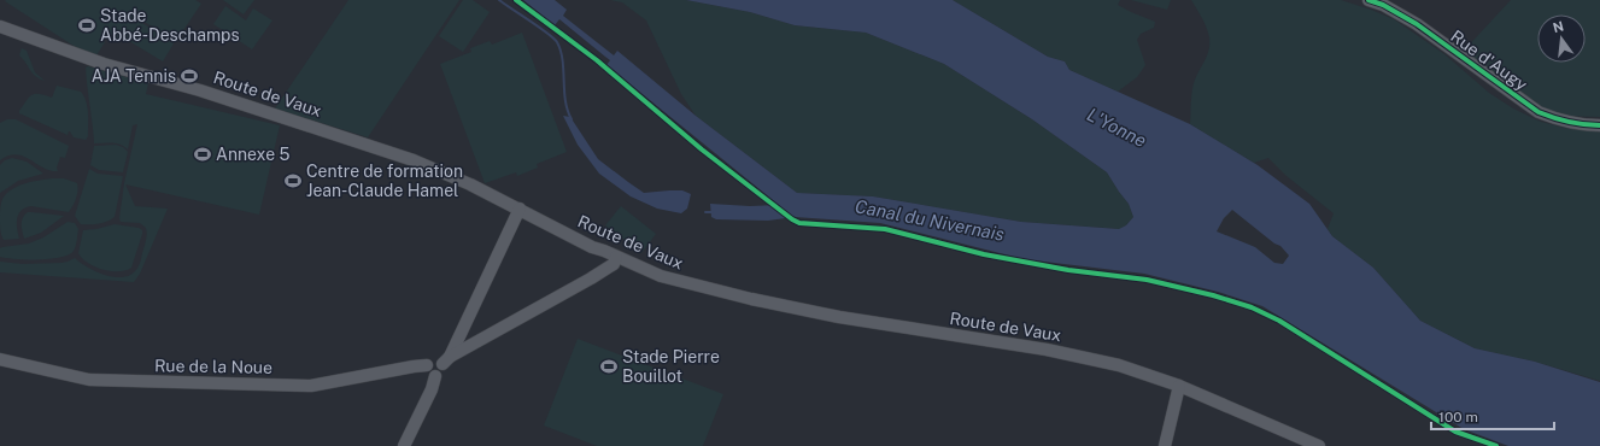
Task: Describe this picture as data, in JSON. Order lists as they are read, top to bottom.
{
  "streets": {
    "street": ["Rue d'Augy", "Route de Vaux", "Rue de la Noue"]
  },
  "water": ["L'Yonne", "Canal du Nivernais"],
  "places": {
    "sports": [
      "Stade Abbé-Deschamps",
      "AJA Tennis",
      "Annexe 5",
      "Centre de formation Jean-Claude Hamel",
      "Stade Pierre Bouillot"
    ]
  },
  "scale_bar": "100 m",
  "north": "top"
}
